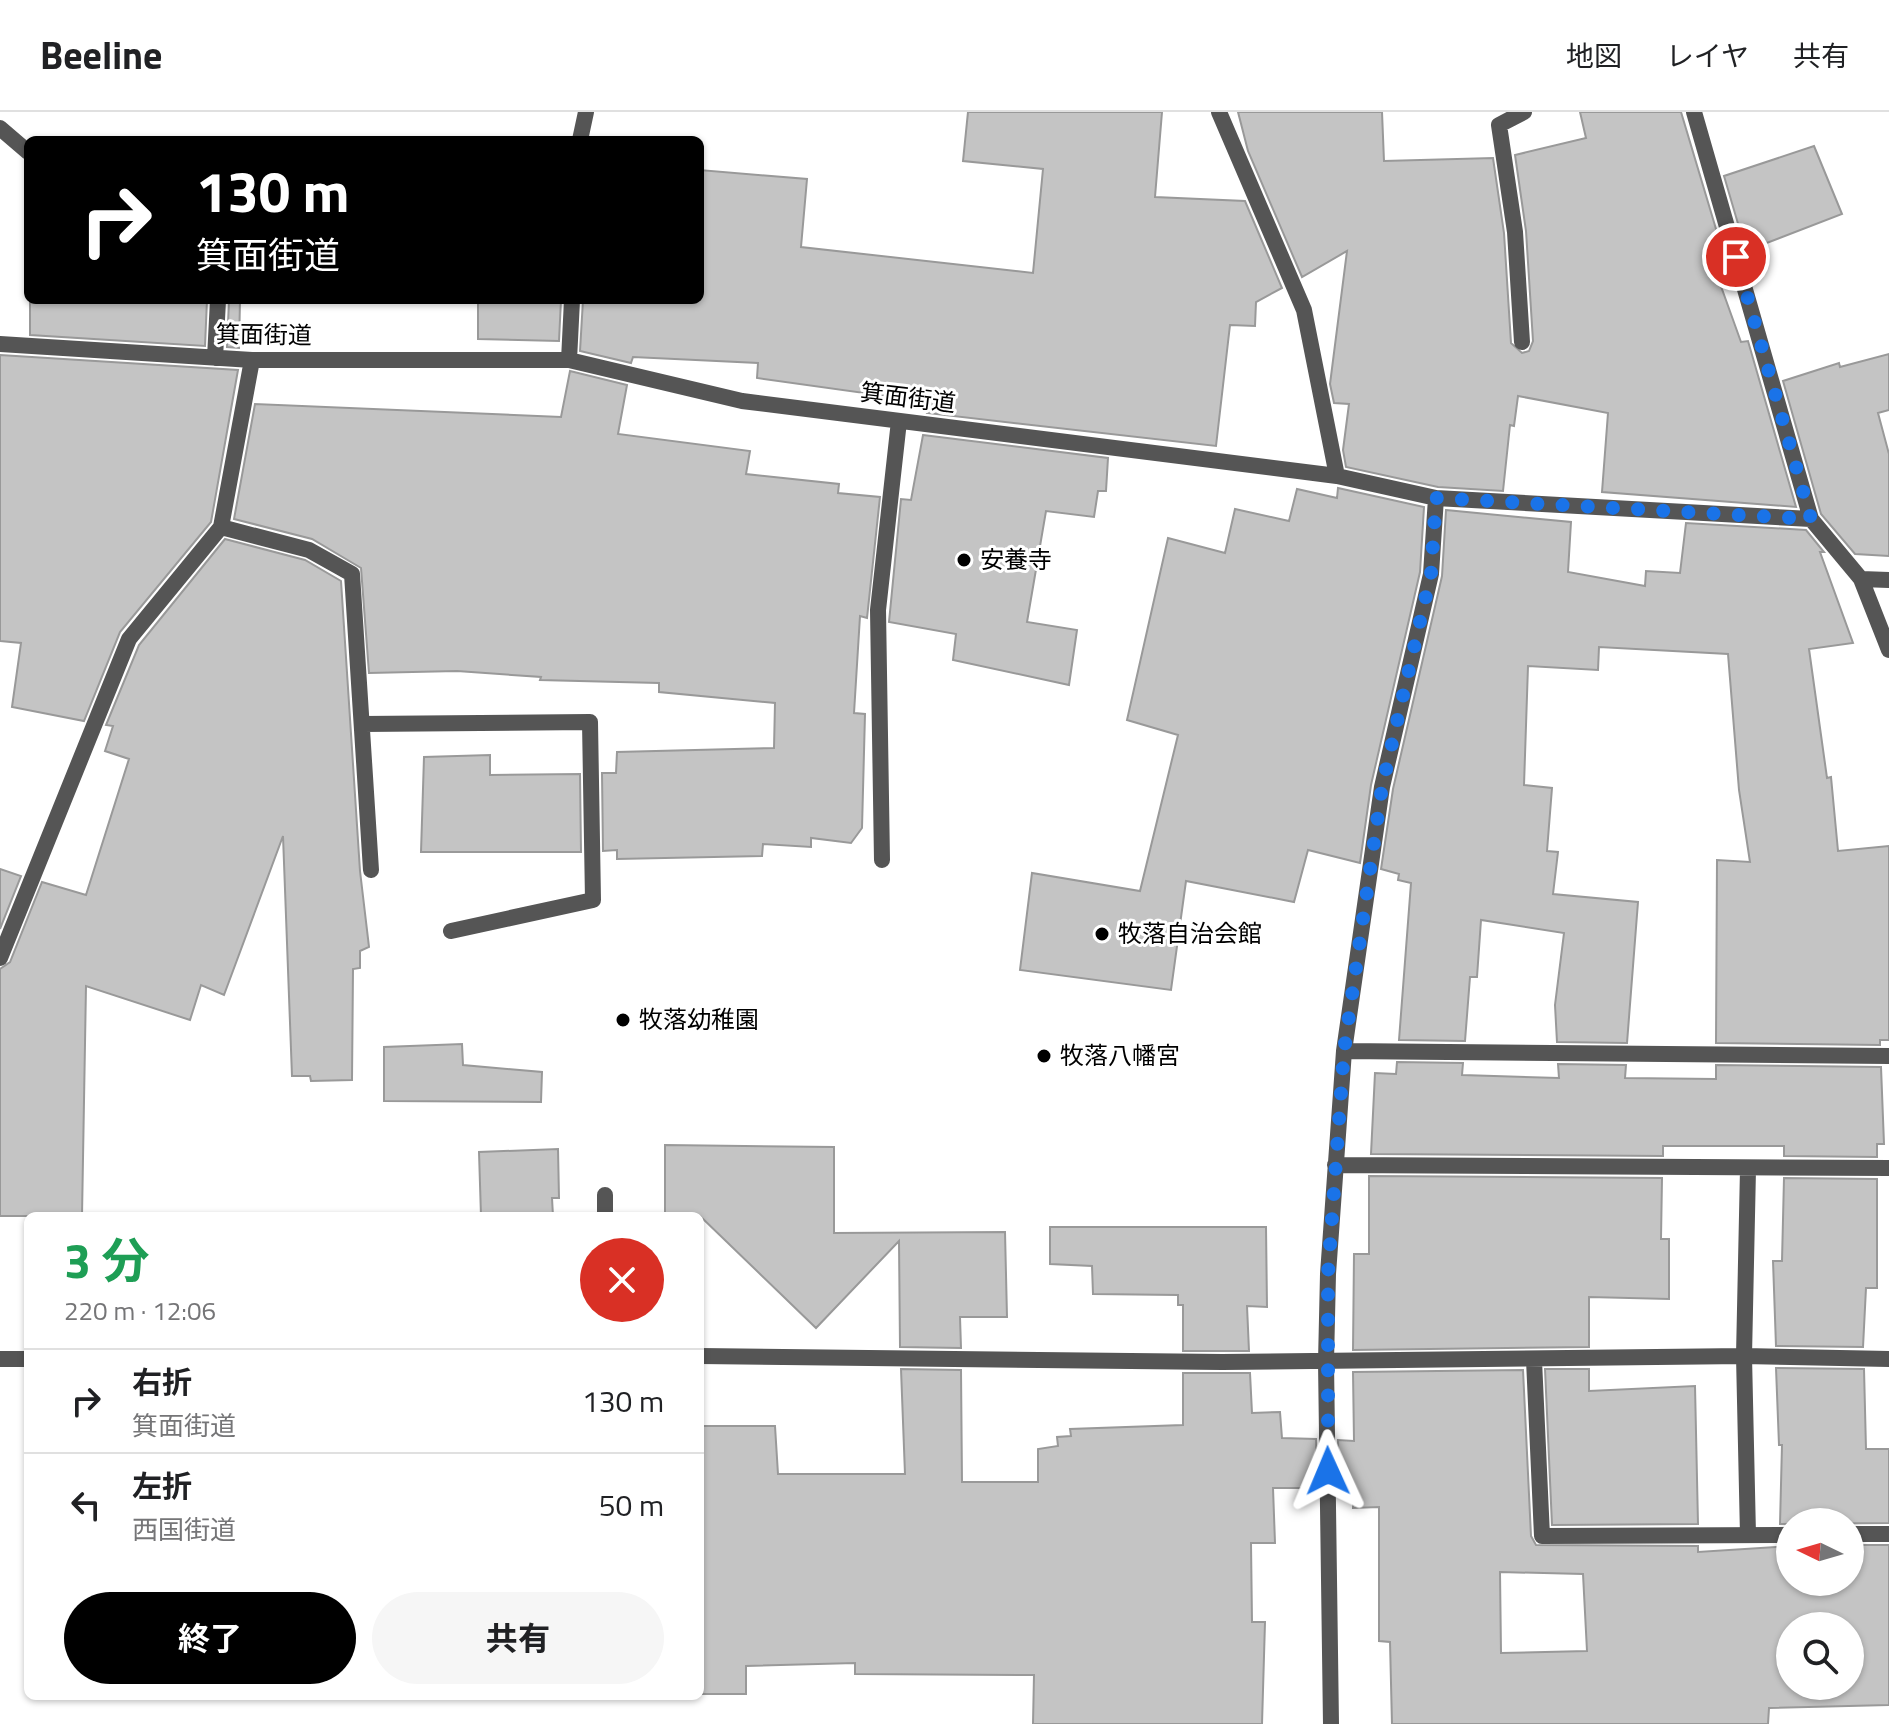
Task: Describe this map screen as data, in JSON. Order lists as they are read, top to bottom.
{
  "streets": {
    "street": ["箕面街道"]
  },
  "places": [
    "安養寺",
    "牧落自治会館",
    "牧落幼稚園",
    "牧落八幡宮"
  ],
  "north": "left",
  "page": {
    "header": "Beeline",
    "nav": ["地図", "レイヤ", "共有"],
    "turn": ["130 m", "箕面街道"],
    "heading": ["3 分", "220 m · 12:06"],
    "list": [
      {
        "name": "右折",
        "note": "箕面街道",
        "value": "130 m"
      },
      {
        "name": "左折",
        "note": "西国街道",
        "value": "50 m"
      }
    ],
    "buttons": ["終了", "共有"]
  }
}
